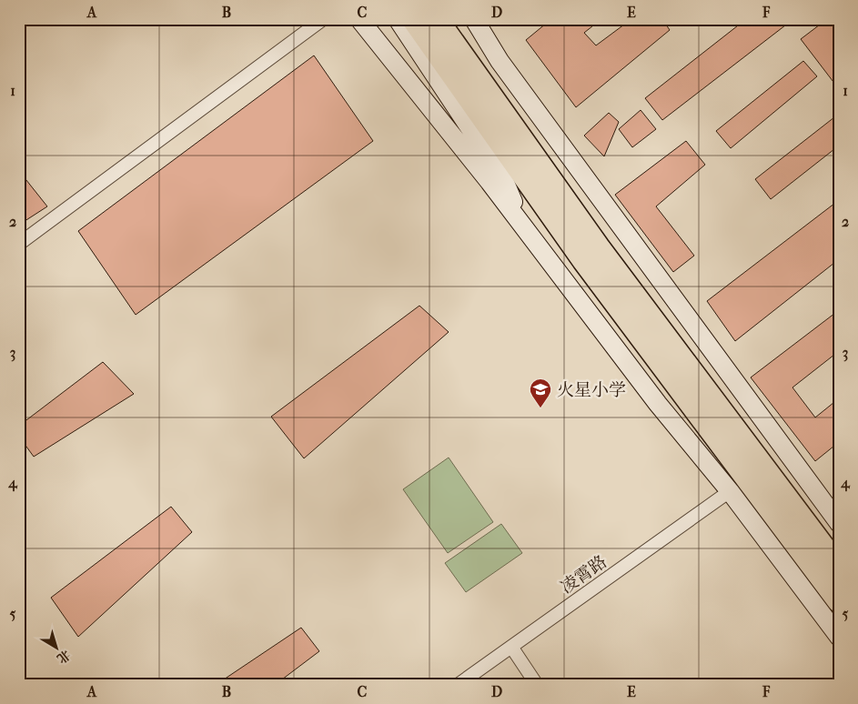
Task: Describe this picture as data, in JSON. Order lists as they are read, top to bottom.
{
  "streets": {
    "street": ["凌霄路"]
  },
  "places": {
    "school or university": ["火星小学"]
  },
  "north": "bottom right",
  "grid": {
    "columns": [
      "A",
      "B",
      "C",
      "D",
      "E",
      "F"
    ],
    "rows": [
      "1",
      "2",
      "3",
      "4",
      "5"
    ]
  }
}
